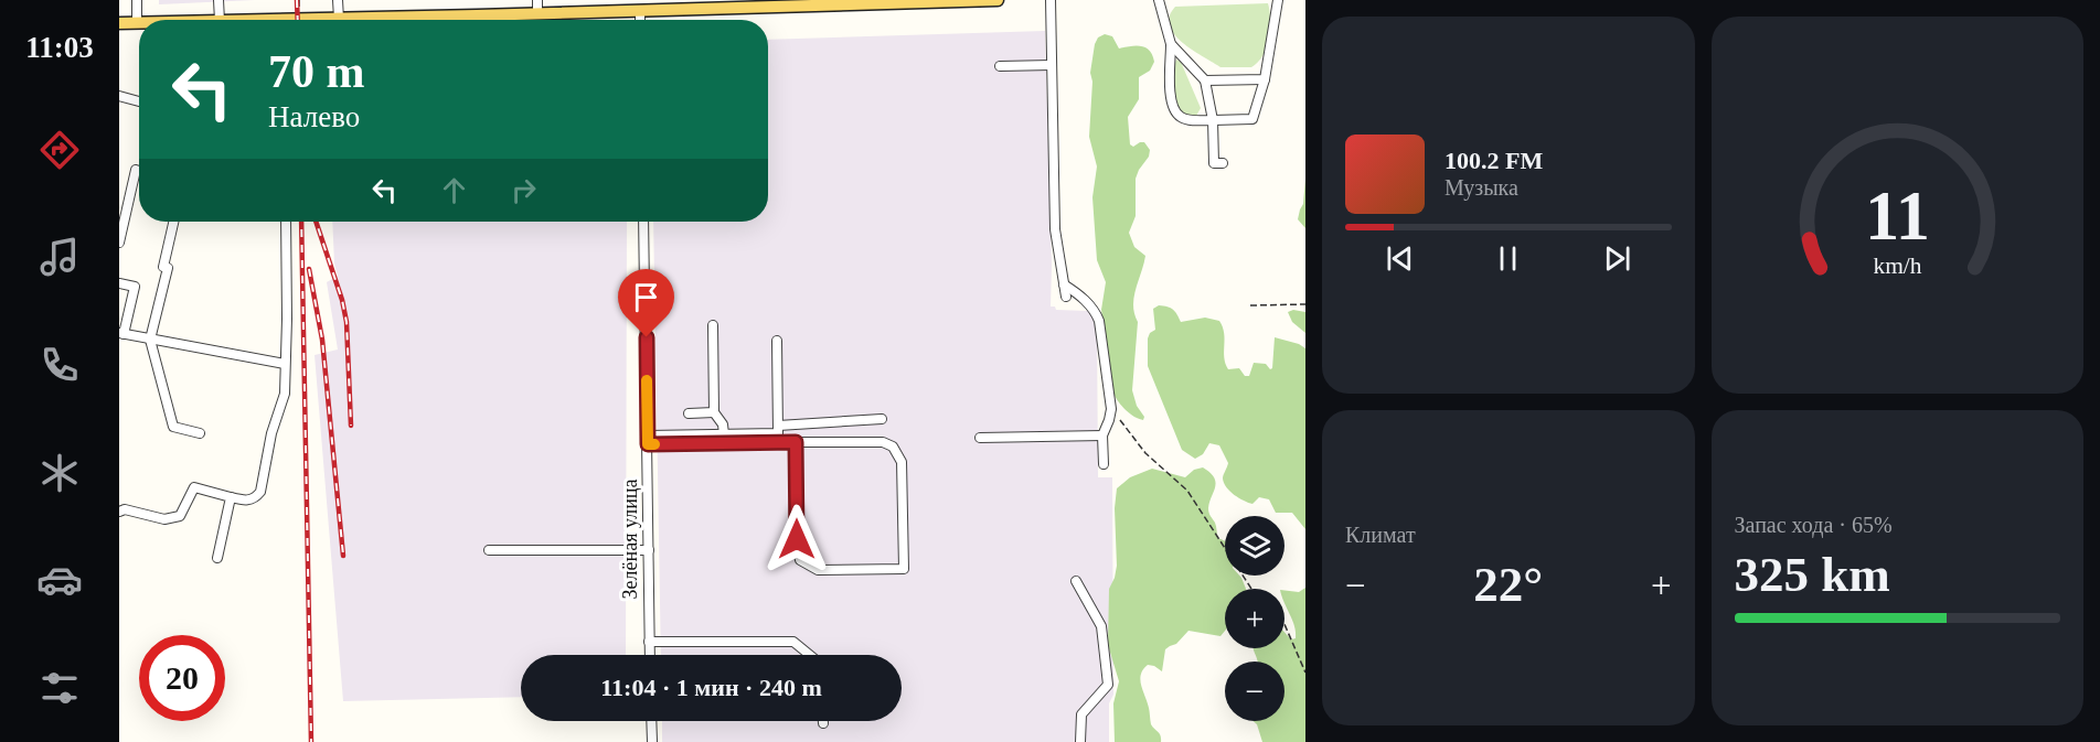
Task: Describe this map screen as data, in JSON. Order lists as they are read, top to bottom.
{
  "streets": {
    "street": ["Зелёная улица"]
  },
  "page": {
    "tabs": "11:03",
    "turn": ["70 m", "Налево"],
    "song": ["100.2 FM", "Музыка"],
    "tile": [
      "Климат",
      ["Запас хода · 65%", "325 km"]
    ],
    "map_buttons": ["+", "−"],
    "heat": ["−", "22°", "+"],
    "limit": "20",
    "trip": "11:04 · 1 мин · 240 m",
    "gauge": ["11", "km/h"]
  }
}
